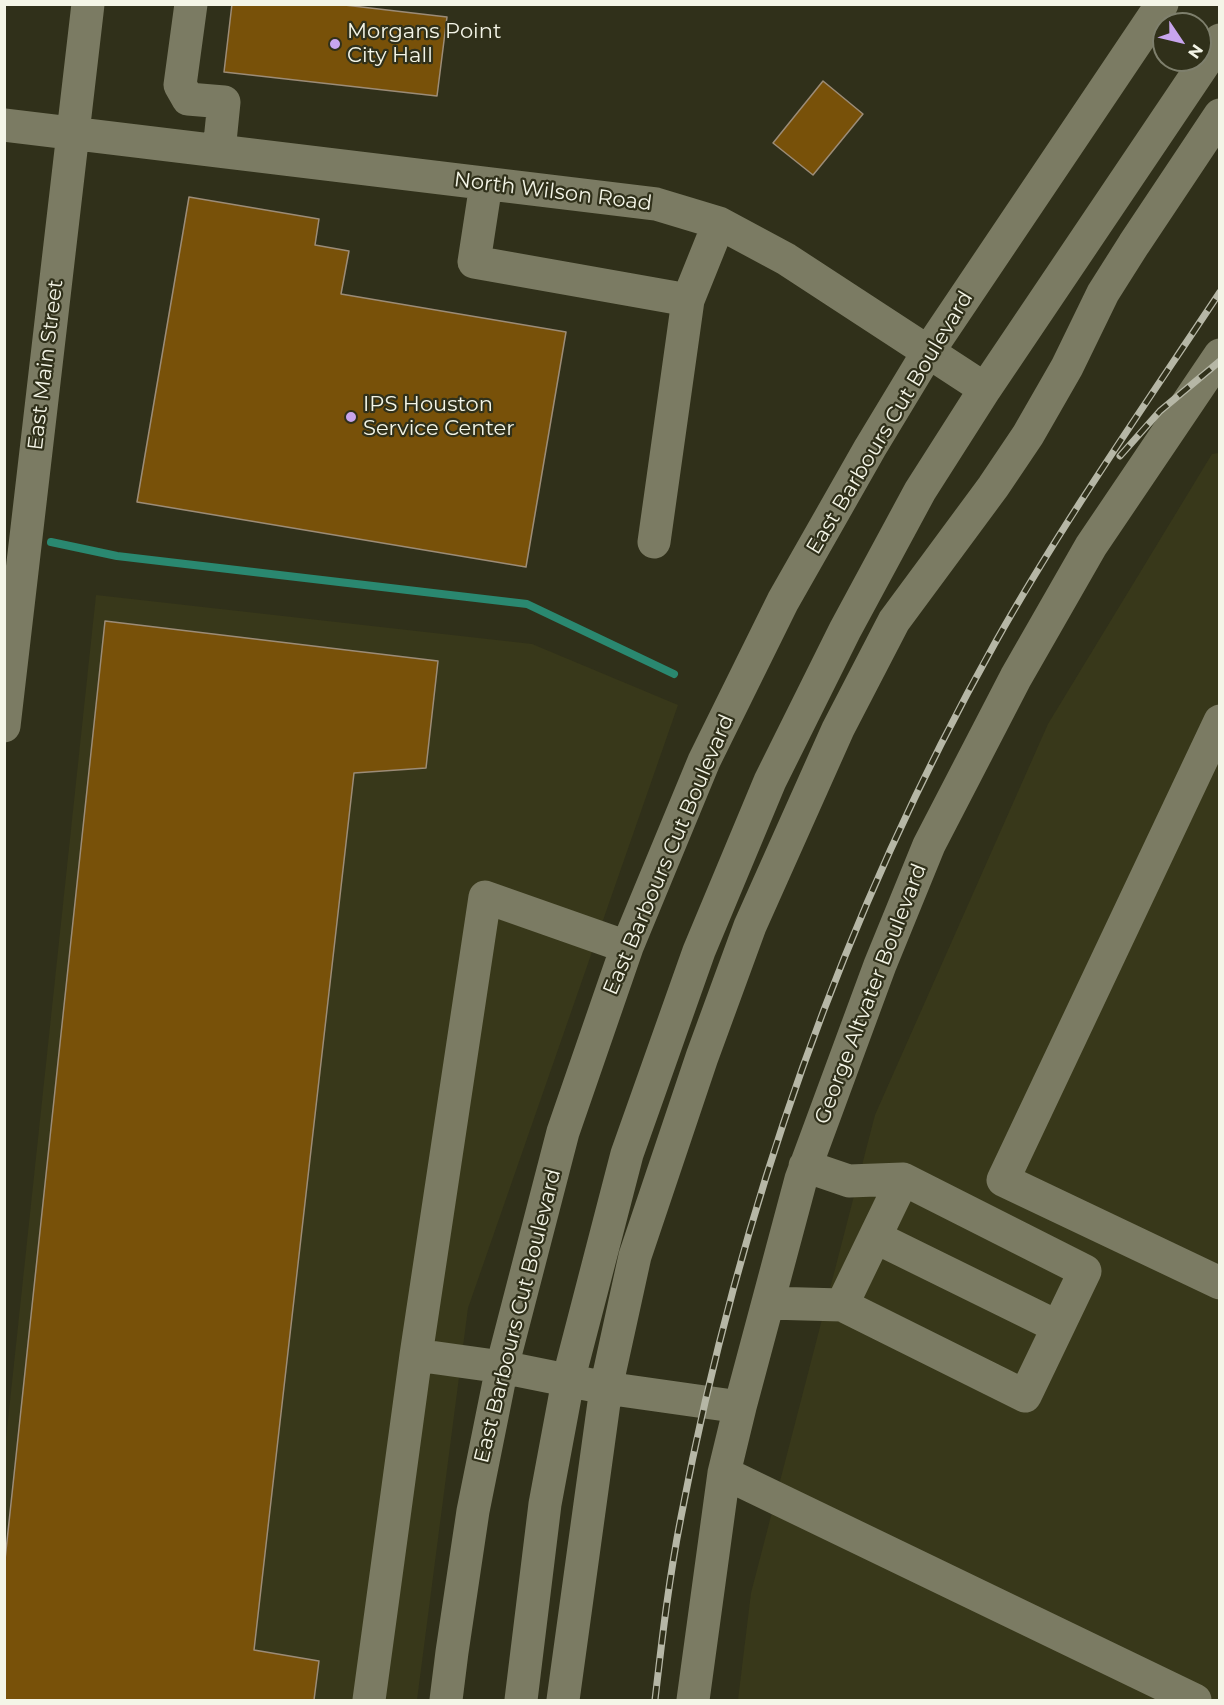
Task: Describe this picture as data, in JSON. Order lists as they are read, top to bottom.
{
  "streets": {
    "street": [
      "North Wilson Road",
      "East Main Street",
      "East Barbours Cut Boulevard",
      "George Altvater Boulevard"
    ]
  },
  "crossings": [
    ["North Wilson Road", "East Main Street"],
    ["North Wilson Road", "East Barbours Cut Boulevard"]
  ],
  "places": ["Morgans Point City Hall", "IPS Houston Service Center"],
  "north": "bottom right"
}
